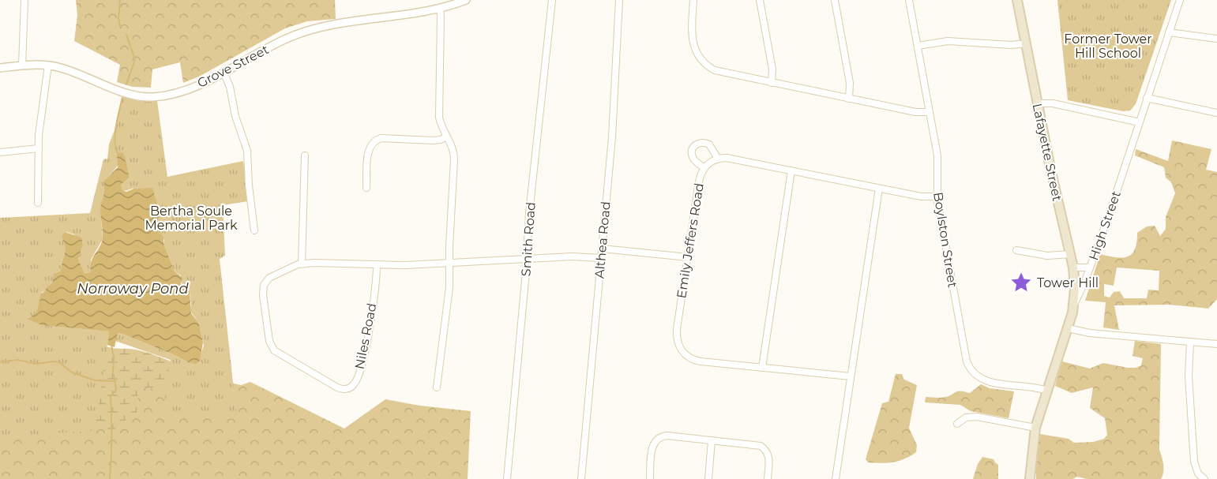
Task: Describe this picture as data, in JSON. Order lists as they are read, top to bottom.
{
  "streets": {
    "main road": ["Lafayette Street", "High Street"],
    "street": [
      "Grove Street",
      "Smith Road",
      "Althea Road",
      "Boylston Street",
      "Emily Jeffers Road",
      "Niles Road"
    ]
  },
  "crossings": [
    ["Lafayette Street", "High Street"],
    ["High Street", "Boylston Street"],
    ["Smith Road", "Niles Road"],
    ["Althea Road", "Niles Road"]
  ],
  "water": ["Norroway Pond"],
  "parks": ["Former Tower Hill School", "Bertha Soule Memorial Park"],
  "places": {
    "place": ["Tower Hill"]
  }
}
